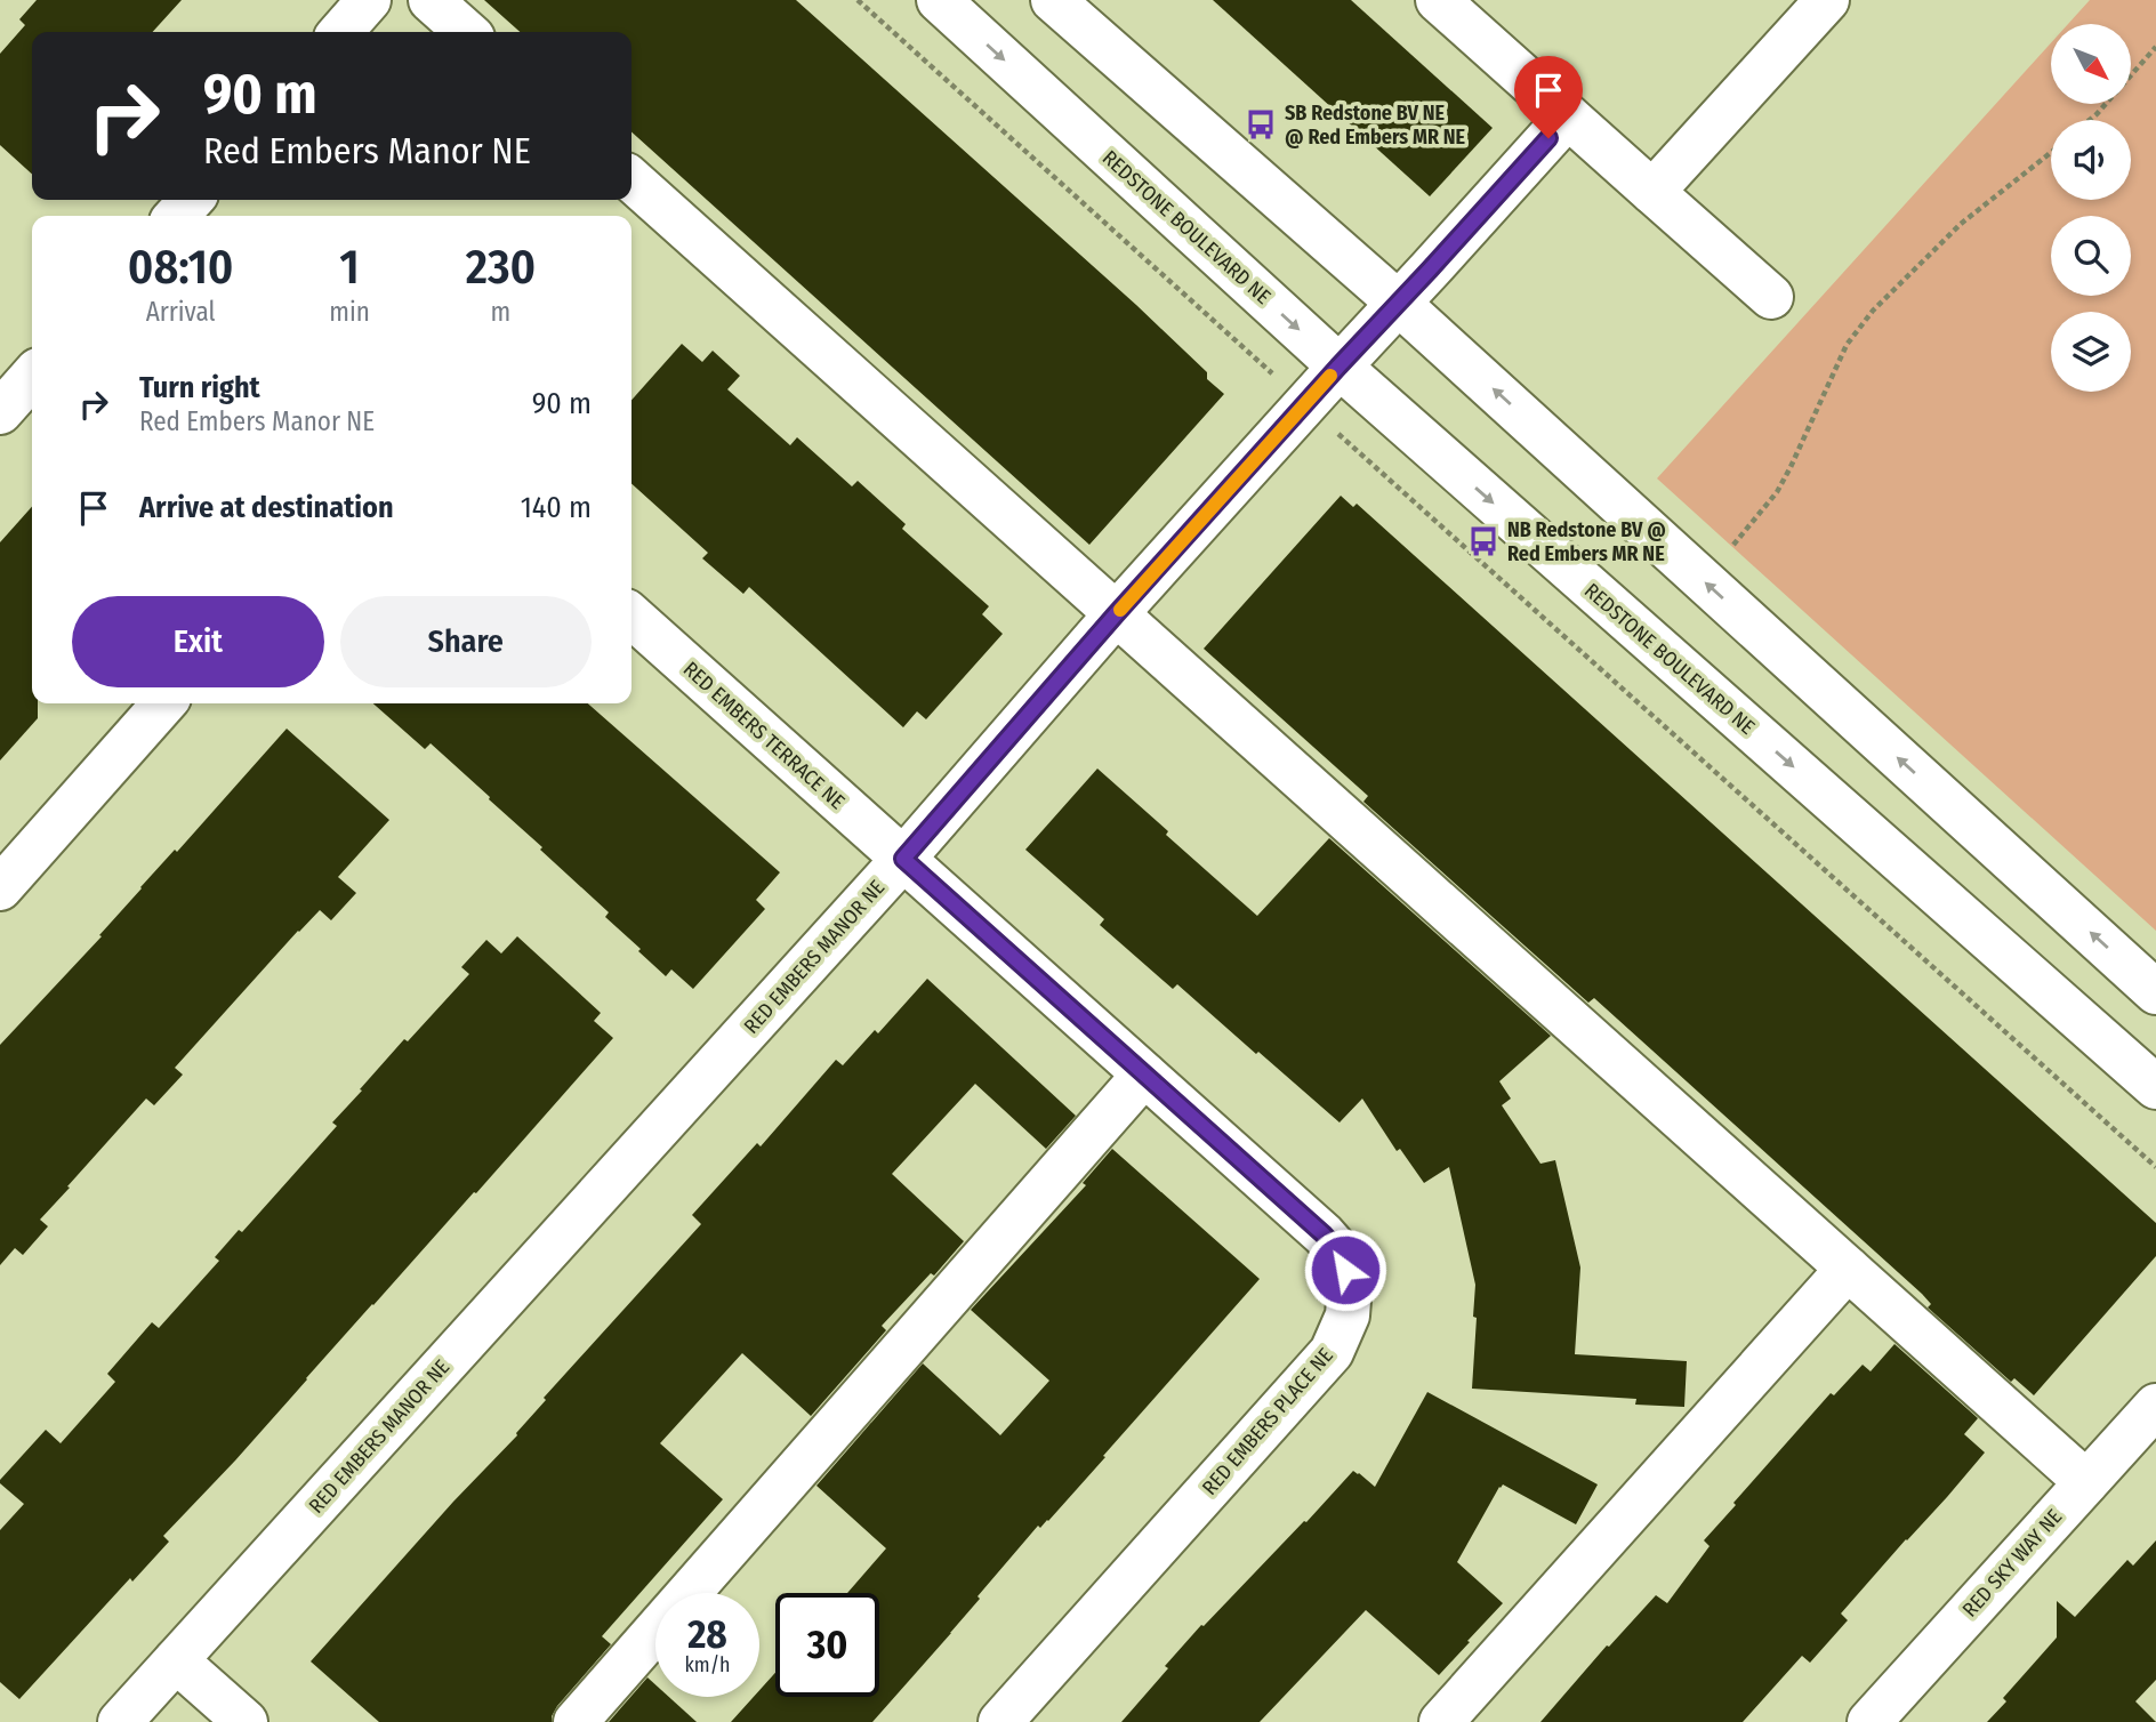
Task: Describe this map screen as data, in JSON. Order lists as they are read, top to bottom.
{
  "streets": {
    "street": [
      "REDSTONE BOULEVARD NE",
      "RED EMBERS TERRACE NE",
      "RED EMBERS MANOR NE",
      "RED EMBERS PLACE NE",
      "RED SKY WAY NE"
    ]
  },
  "crossings": [
    ["REDSTONE BOULEVARD NE", "RED EMBERS MANOR NE"],
    ["RED EMBERS TERRACE NE", "RED EMBERS MANOR NE"],
    ["RED EMBERS TERRACE NE", "RED EMBERS PLACE NE"],
    ["RED EMBERS MANOR NE", "RED EMBERS PLACE NE"]
  ],
  "places": {
    "bus stop": ["SB Redstone BV NE @ Red Embers MR NE", "NB Redstone BV @ Red Embers MR NE"]
  },
  "north": "bottom right",
  "page": {
    "turn": ["90 m", "Red Embers Manor NE"],
    "eta": [
      "08:10",
      "Arrival",
      "1",
      "min",
      "230",
      "m"
    ],
    "list": [
      {
        "name": "Turn right",
        "note": "Red Embers Manor NE",
        "value": "90 m"
      },
      {
        "name": "Arrive at destination",
        "value": "140 m"
      }
    ],
    "buttons": ["Exit", "Share"],
    "speed": "28 km/h",
    "limit": "30"
  }
}
